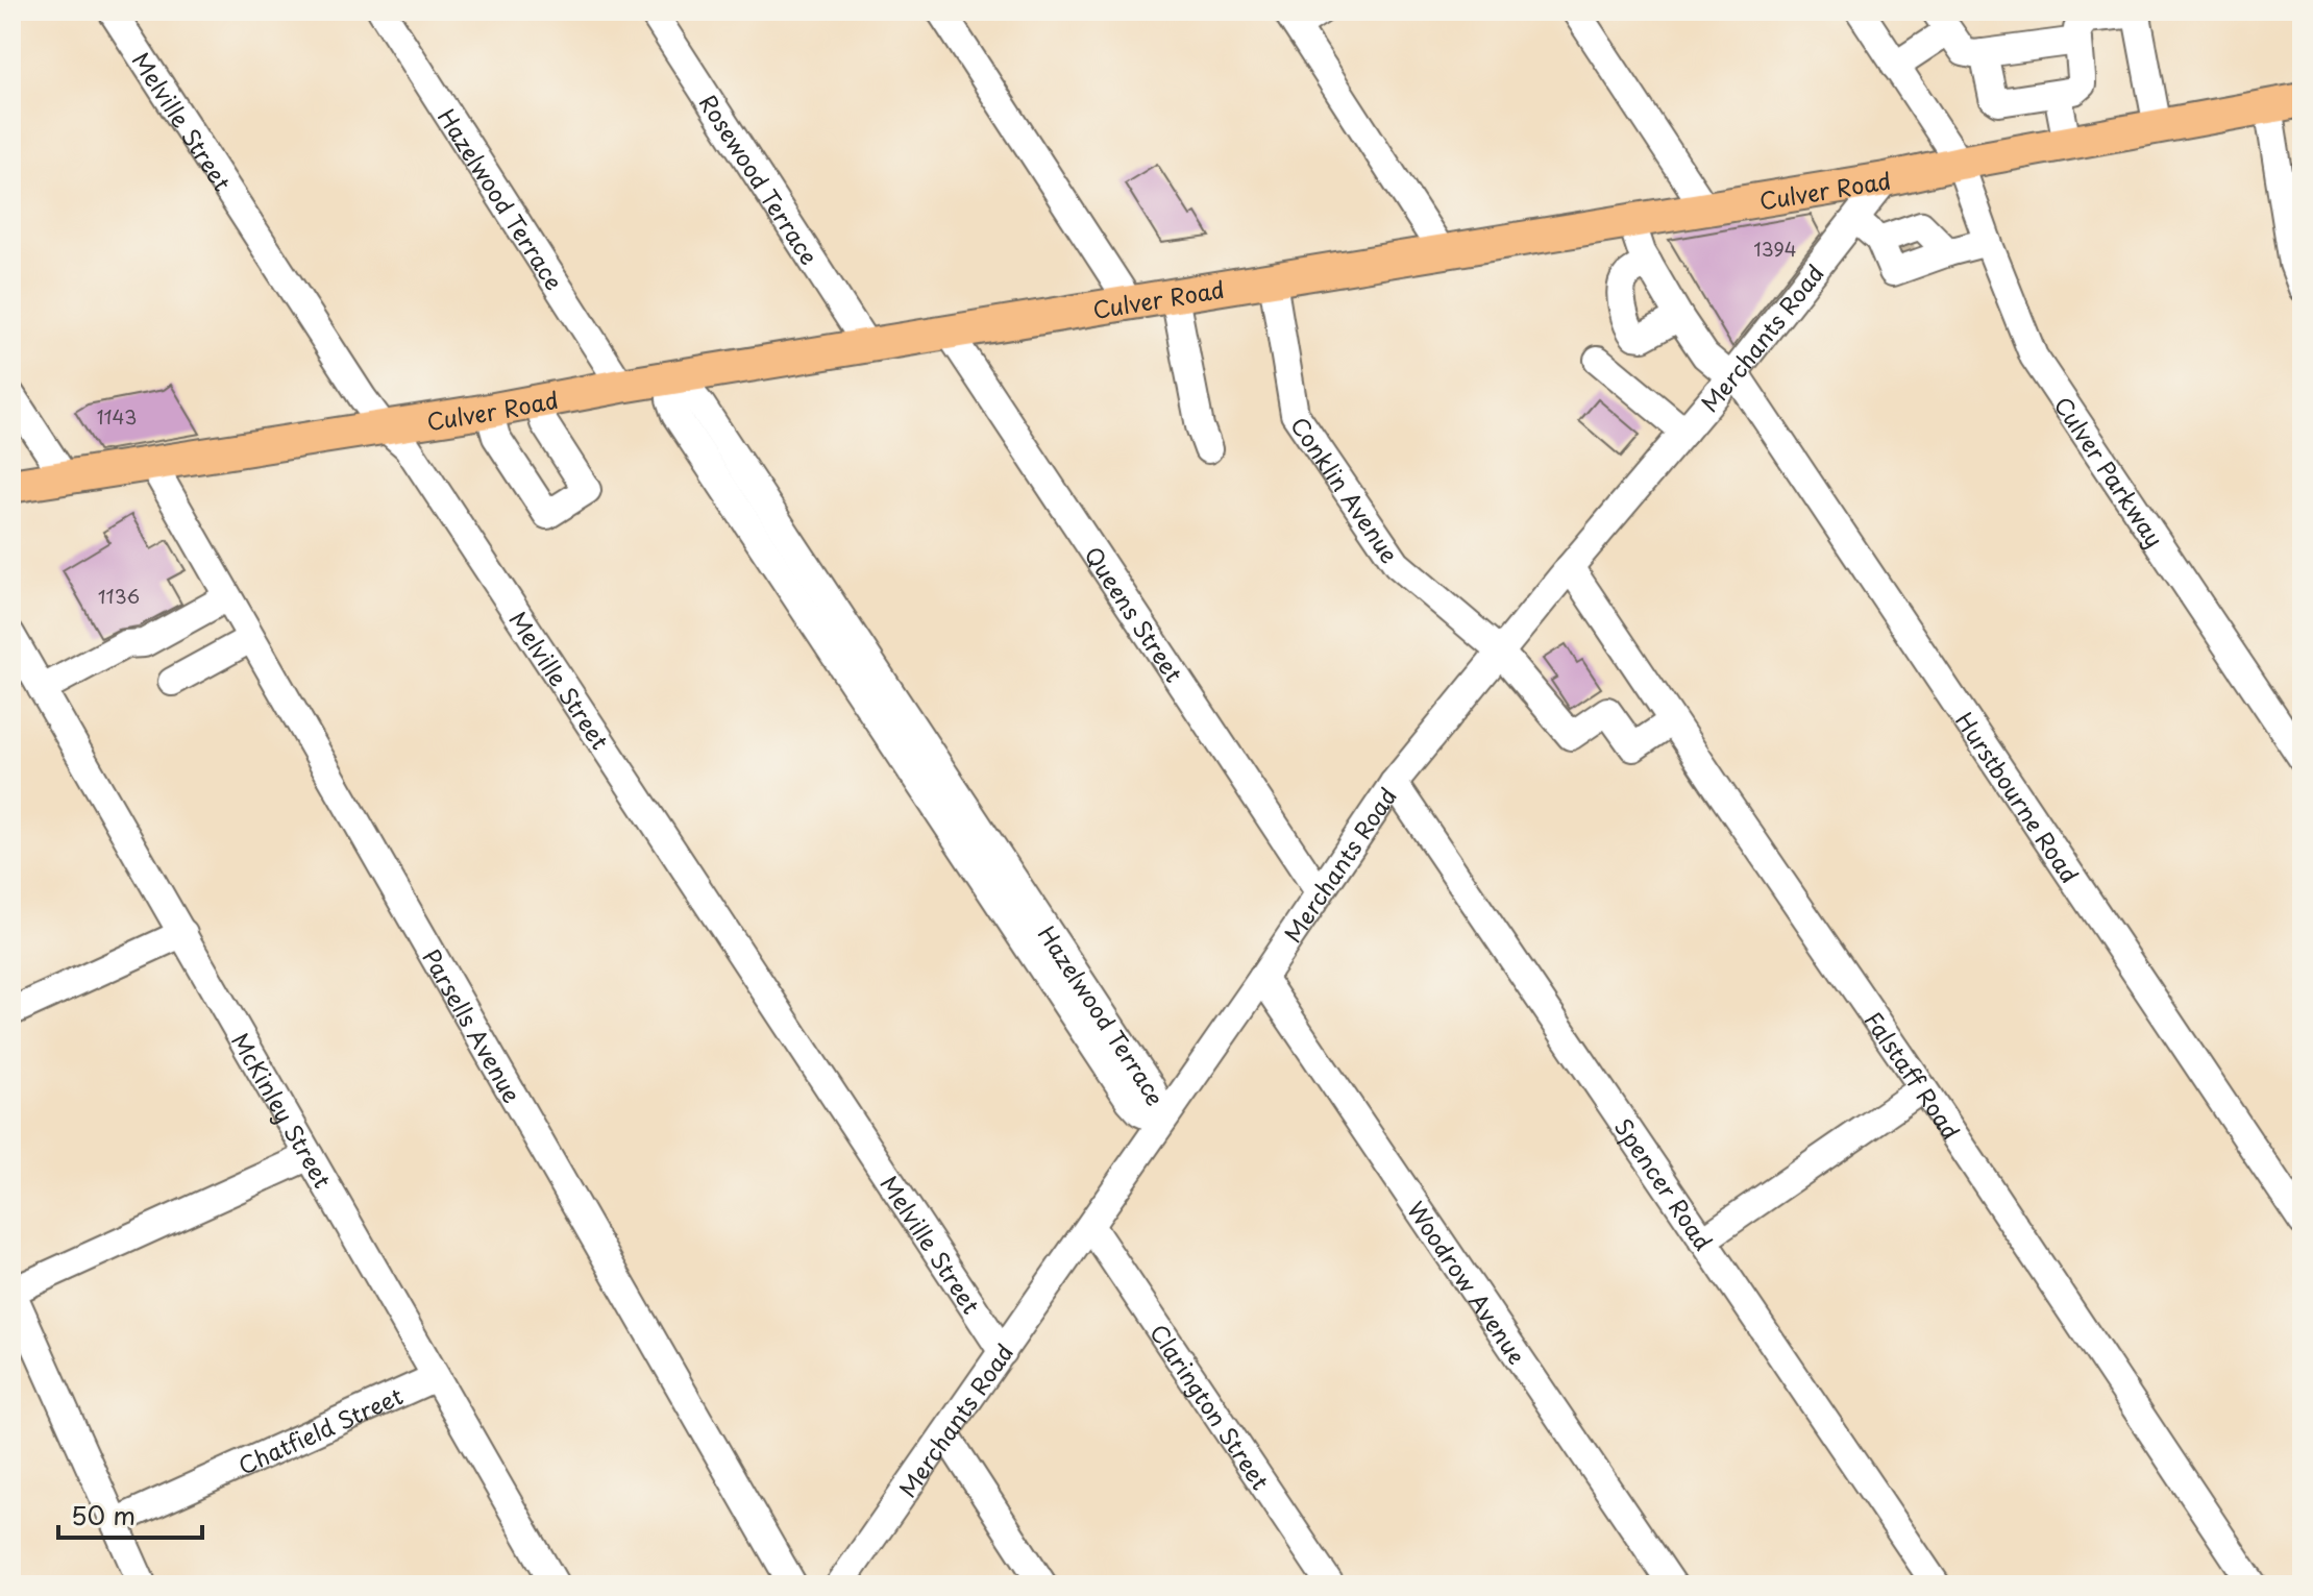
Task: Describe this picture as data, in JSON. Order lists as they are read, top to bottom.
{
  "streets": {
    "main road": ["Culver Road"],
    "street": [
      "Melville Street",
      "Rosewood Terrace",
      "Hazelwood Terrace",
      "Merchants Road",
      "Culver Parkway",
      "Conklin Avenue",
      "Queens Street",
      "Hurstbourne Road",
      "Parsells Avenue",
      "Falstaff Road",
      "McKinley Street",
      "Spencer Road",
      "Woodrow Avenue",
      "Clarington Street",
      "Chatfield Street"
    ]
  },
  "crossings": [
    ["Melville Street", "Culver Road"],
    ["Melville Street", "Merchants Road"],
    ["Rosewood Terrace", "Culver Road"],
    ["Culver Road", "Hazelwood Terrace"],
    ["Culver Road", "Merchants Road"],
    ["Culver Road", "Culver Parkway"],
    ["Culver Road", "Conklin Avenue"],
    ["Culver Road", "Queens Street"],
    ["Culver Road", "Hurstbourne Road"],
    ["Culver Road", "Parsells Avenue"],
    ["Hazelwood Terrace", "Merchants Road"],
    ["Merchants Road", "Conklin Avenue"],
    ["Merchants Road", "Queens Street"],
    ["Merchants Road", "Hurstbourne Road"],
    ["Merchants Road", "Falstaff Road"],
    ["Merchants Road", "Spencer Road"],
    ["Merchants Road", "Woodrow Avenue"],
    ["Merchants Road", "Clarington Street"],
    ["Conklin Avenue", "Falstaff Road"],
    ["McKinley Street", "Chatfield Street"]
  ],
  "house_numbers": ["1394", "1143", "1136"],
  "scale_bar": "50 m"
}
